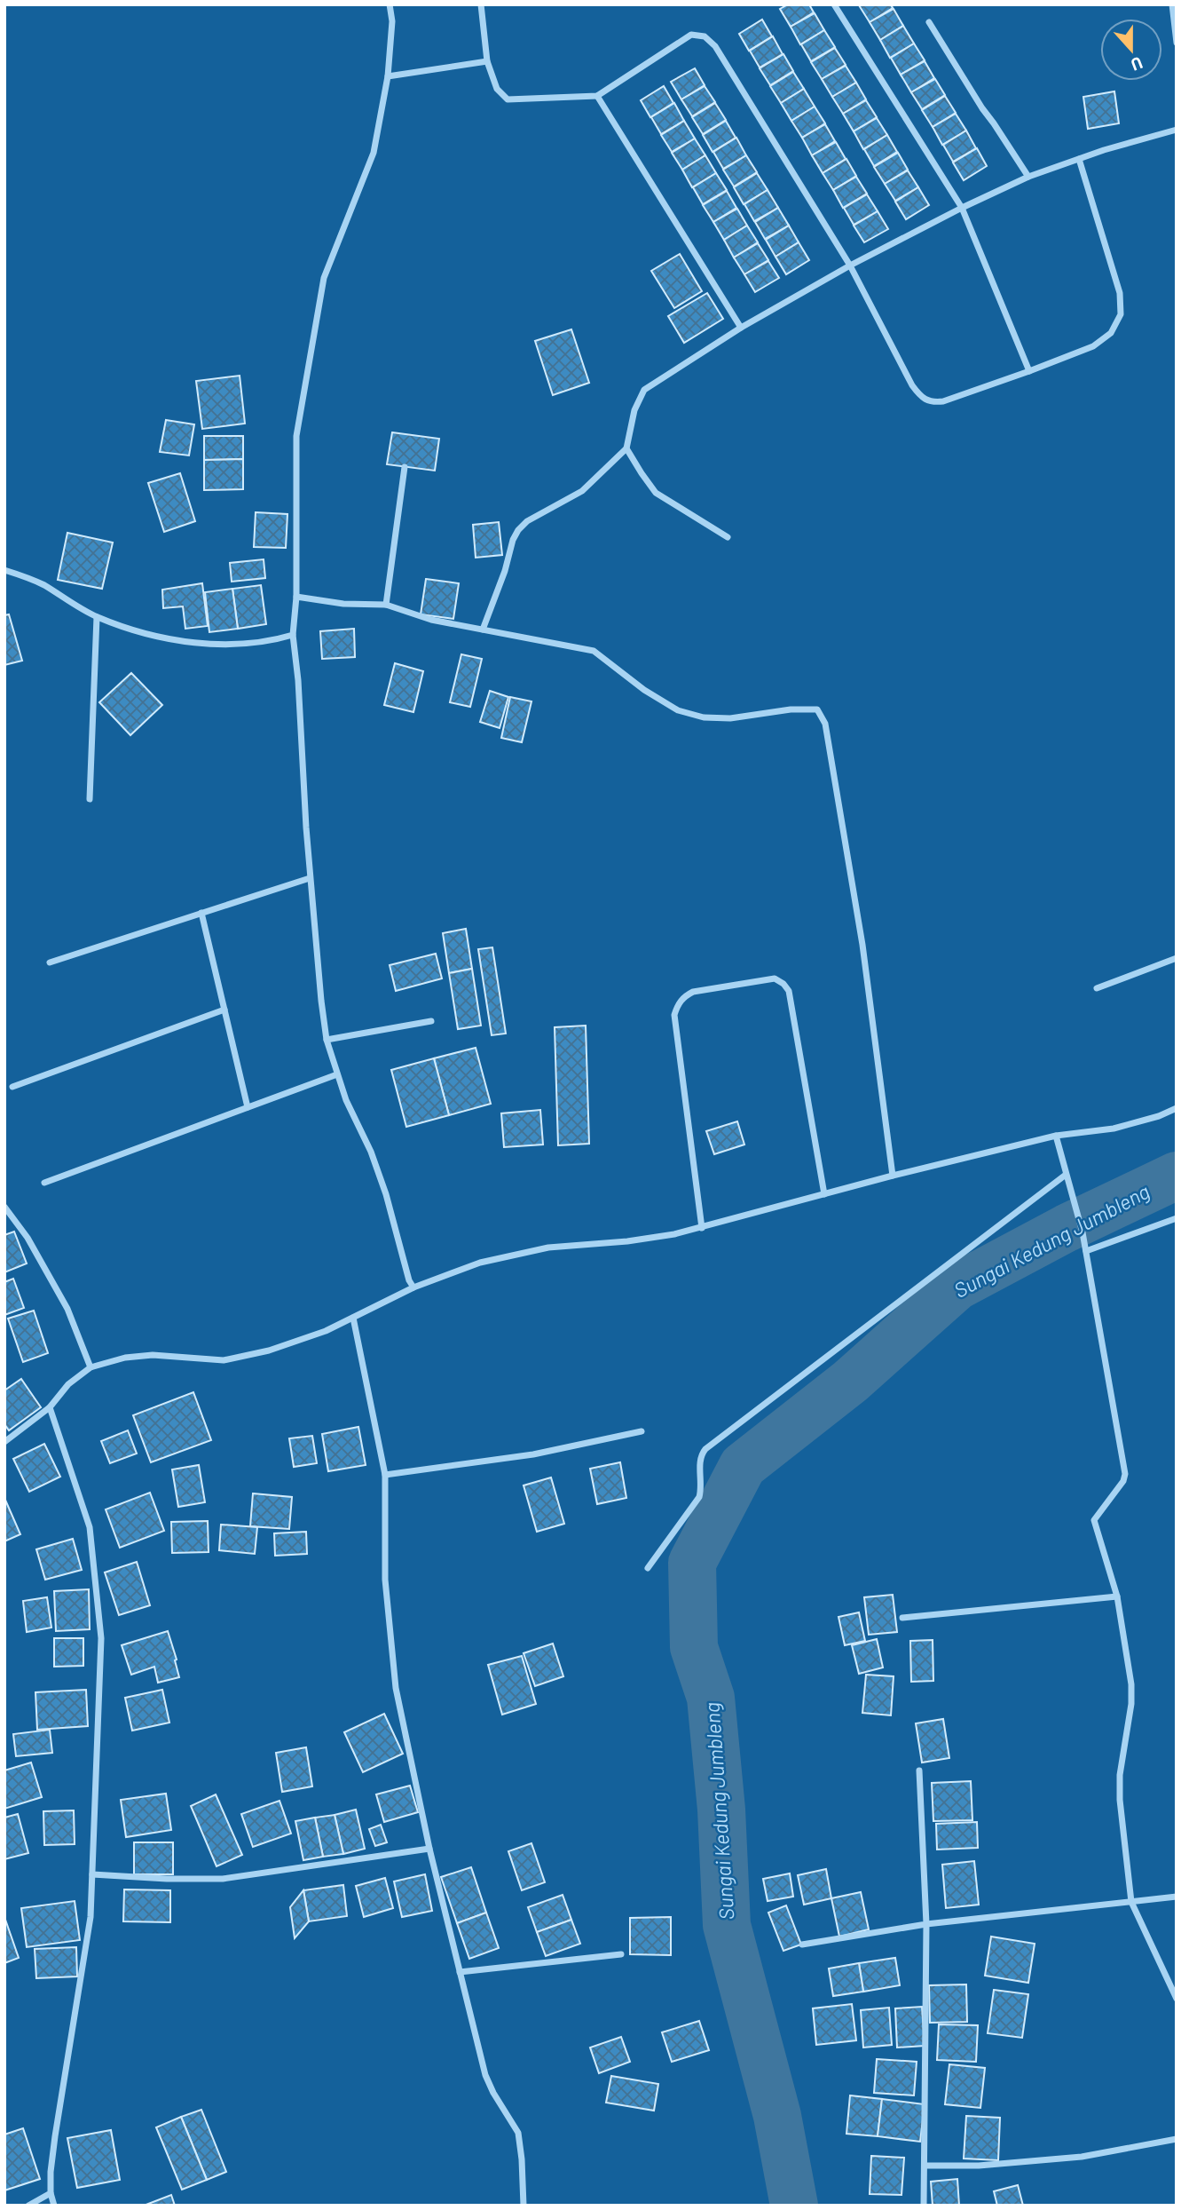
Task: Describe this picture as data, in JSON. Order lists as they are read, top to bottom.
{
  "water": ["Sungai Kedung Jumbleng"],
  "north": "bottom"
}
